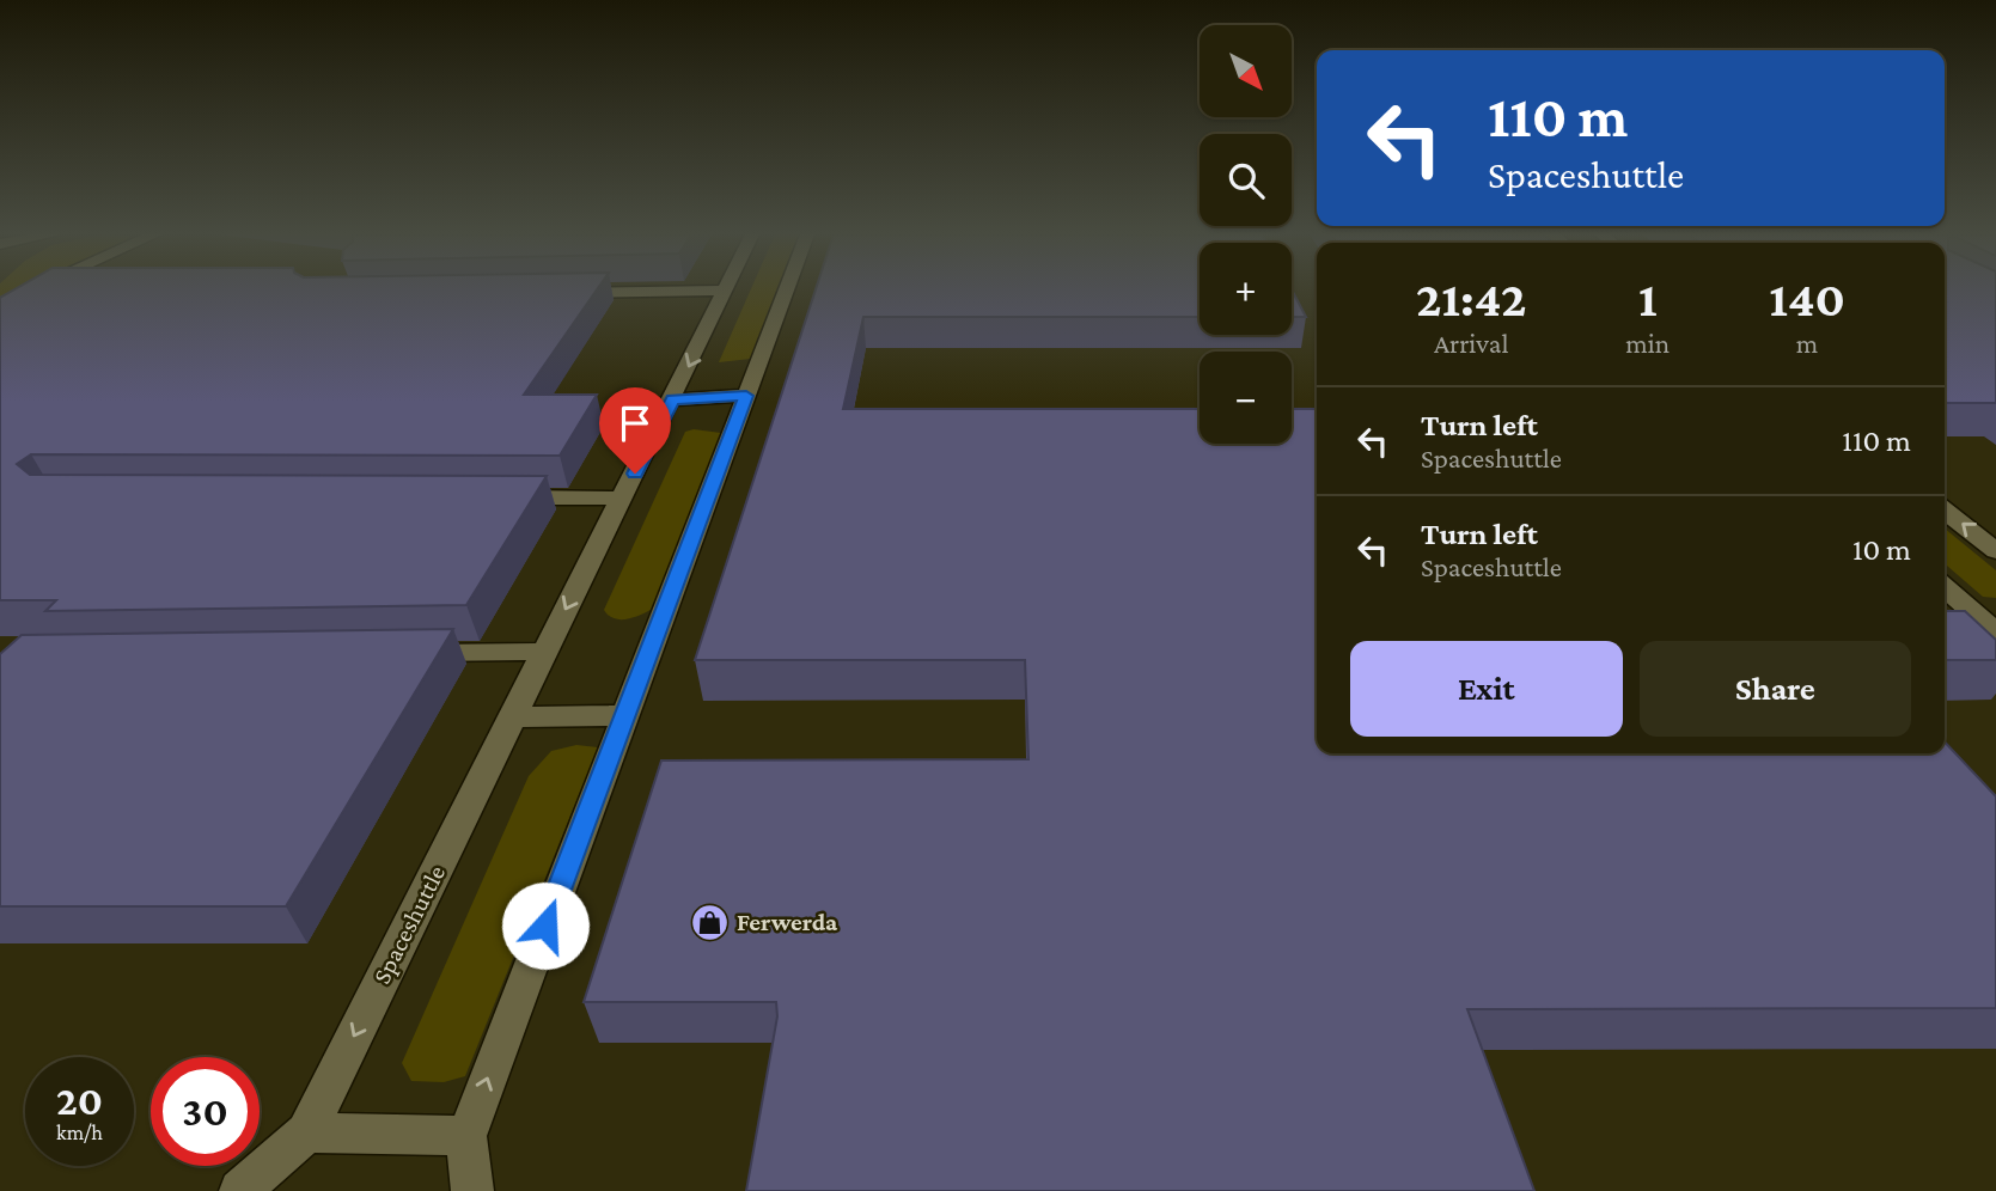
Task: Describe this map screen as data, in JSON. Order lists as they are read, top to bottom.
{
  "streets": {
    "street": ["Spaceshuttle"]
  },
  "places": {
    "shop": ["Ferwerda"]
  },
  "north": "bottom right",
  "page": {
    "map_buttons": ["+", "−"],
    "turn": ["110 m", "Spaceshuttle"],
    "eta": [
      "21:42",
      "Arrival",
      "1",
      "min",
      "140",
      "m"
    ],
    "list": [
      {
        "name": "Turn left",
        "note": "Spaceshuttle",
        "value": "110 m"
      },
      {
        "name": "Turn left",
        "note": "Spaceshuttle",
        "value": "10 m"
      }
    ],
    "buttons": ["Exit", "Share"],
    "speed": "20 km/h",
    "limit": "30"
  }
}
